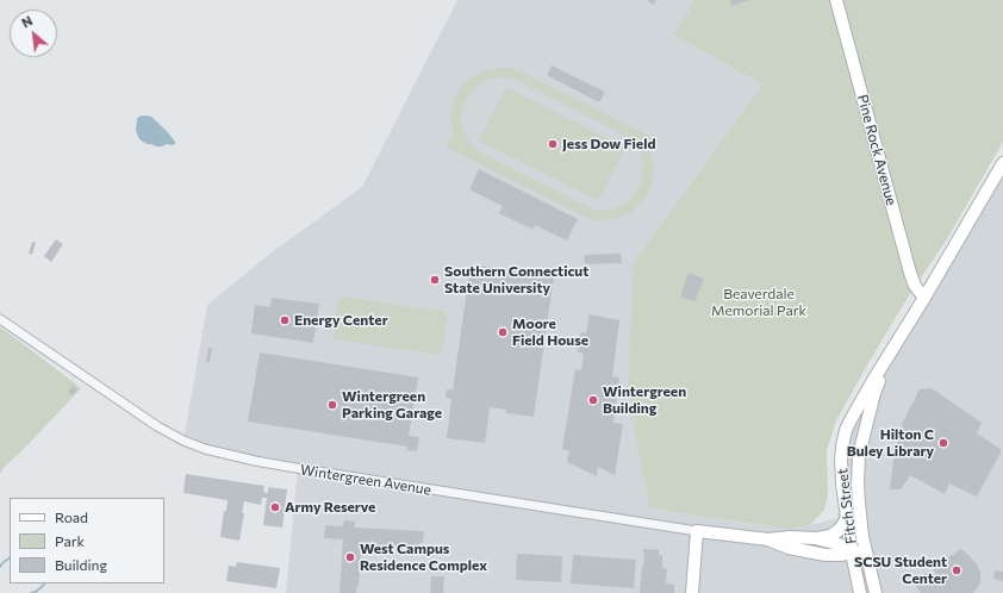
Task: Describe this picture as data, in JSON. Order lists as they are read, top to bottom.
{
  "streets": {
    "main road": ["Pine Rock Avenue", "Wintergreen Avenue", "Fitch Street"]
  },
  "crossings": [
    ["Pine Rock Avenue", "Fitch Street"],
    ["Wintergreen Avenue", "Fitch Street"]
  ],
  "parks": ["Beaverdale Memorial Park"],
  "places": [
    "Jess Dow Field",
    "Southern Connecticut State University",
    "Energy Center",
    "Moore Field House",
    "Wintergreen Building",
    "Wintergreen Parking Garage",
    "Hilton C Buley Library",
    "Army Reserve",
    "West Campus Residence Complex",
    "SCSU Student Center"
  ],
  "legend": ["Road", "Park", "Building"],
  "north": "top left"
}
